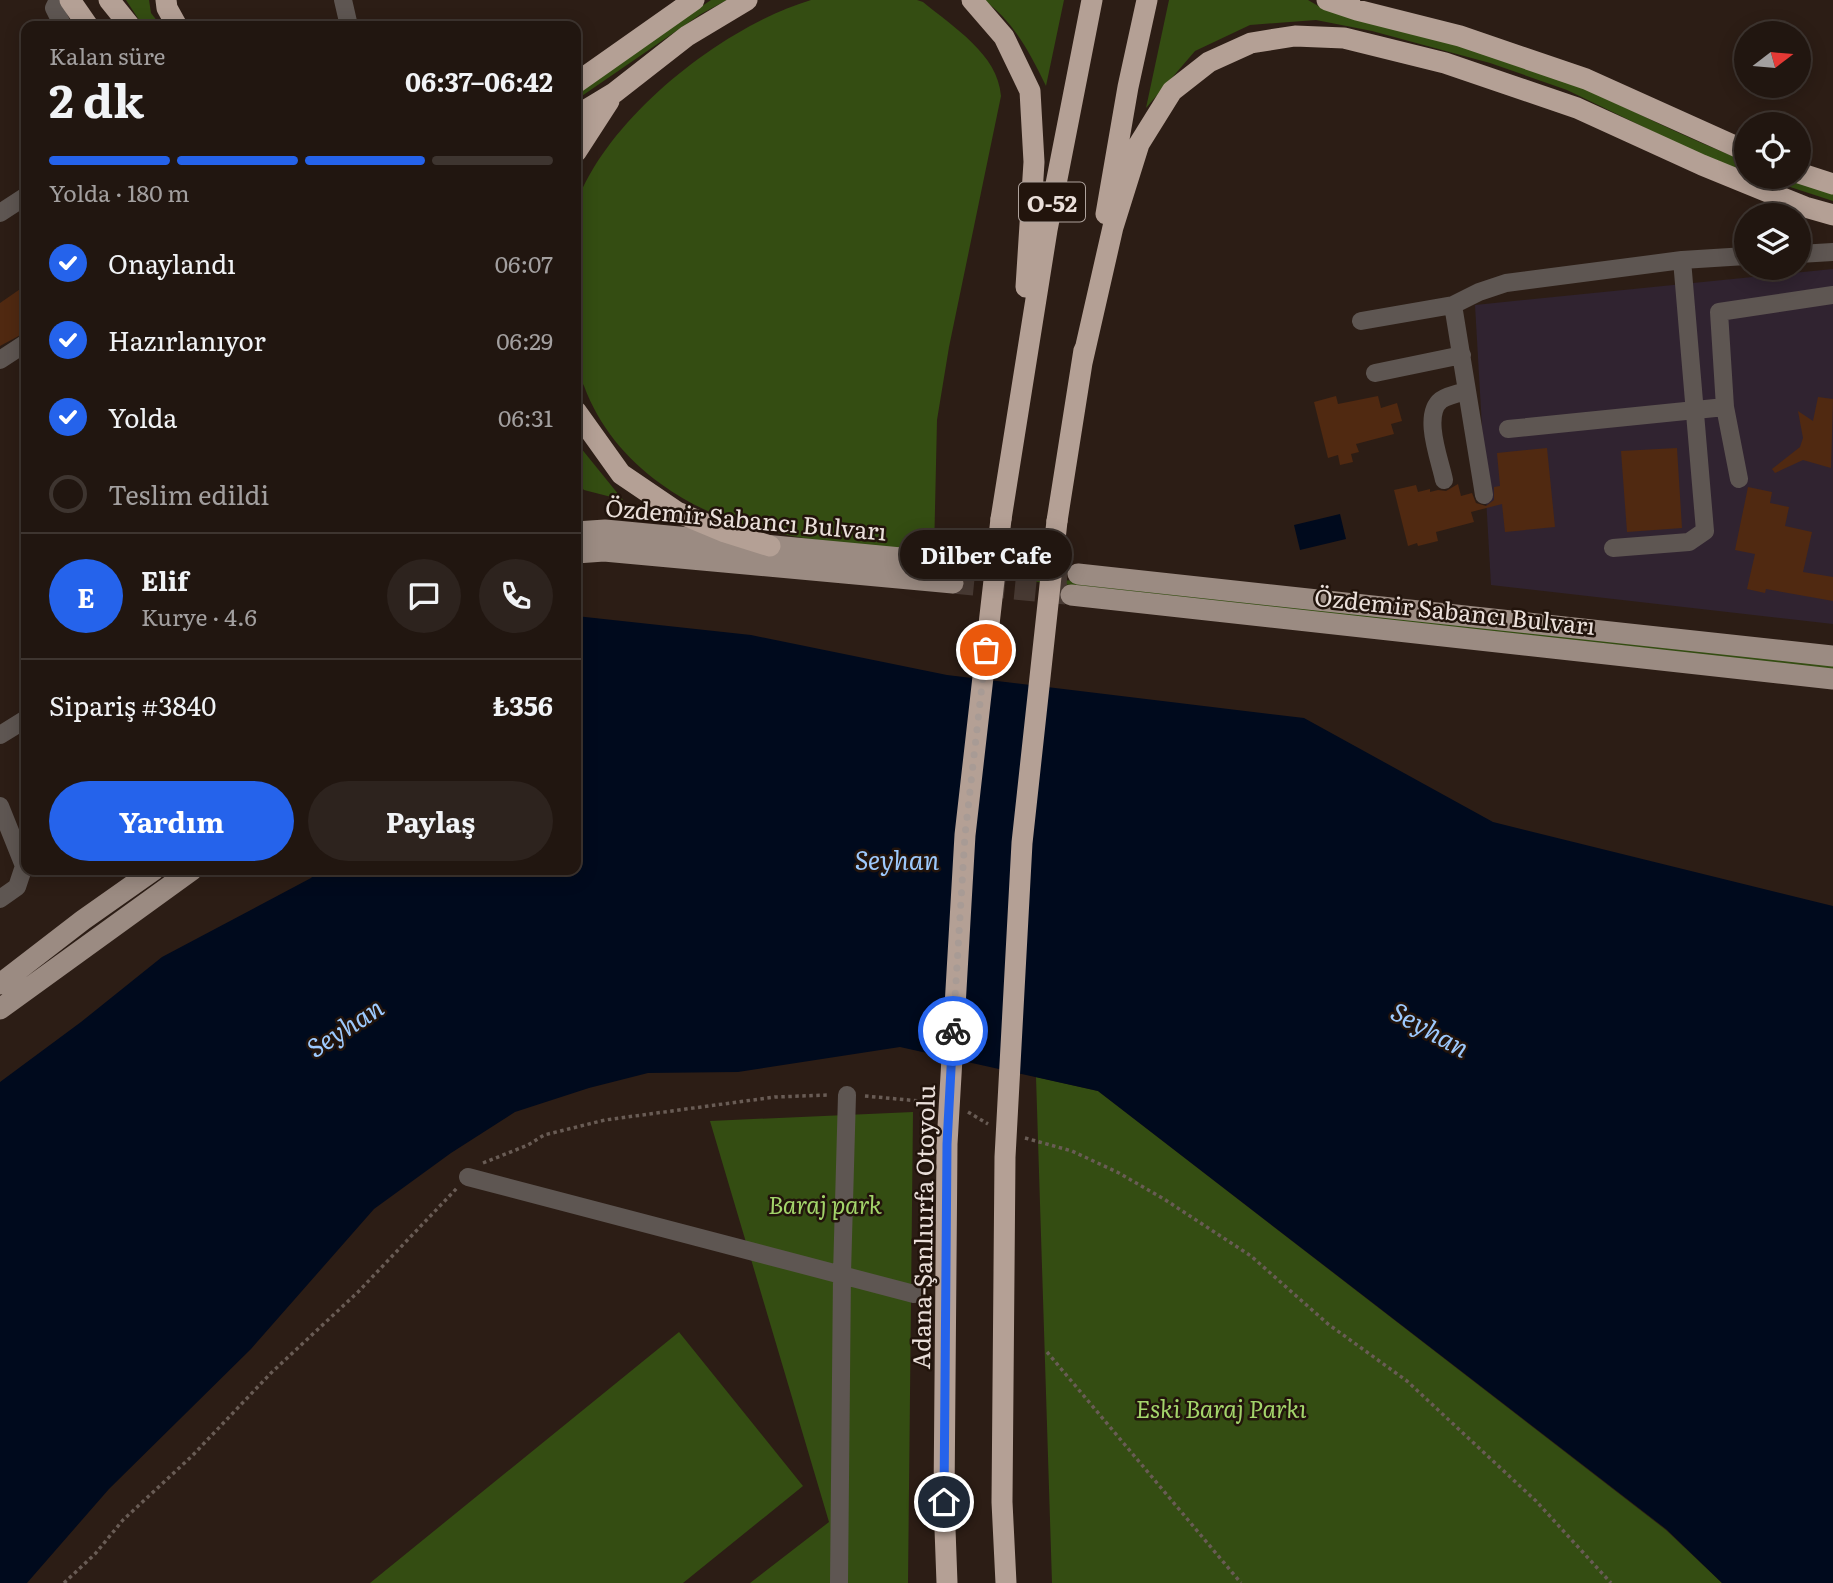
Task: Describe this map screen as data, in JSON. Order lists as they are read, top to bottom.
{
  "streets": {
    "highway": ["O-52", "Adana-Şanlıurfa Otoyolu"],
    "main road": ["Özdemir Sabancı Bulvarı"]
  },
  "water": ["Seyhan"],
  "parks": ["Baraj park", "Eski Baraj Parkı"],
  "places": ["Dilber Cafe"],
  "north": "right",
  "page": {
    "heading": ["2 dk", "Kalan süre", "06:37–06:42"],
    "panel": [
      "Elif",
      "Kurye · 4.6",
      "Sipariş #3840",
      "₺356"
    ],
    "bar": "Yolda · 180 m",
    "list": [
      ["Onaylandı", "06:07"],
      ["Hazırlanıyor", "06:29"],
      ["Yolda", "06:31"],
      "Teslim edildi"
    ],
    "bubble": "Dilber Cafe",
    "round": "E",
    "buttons": ["Yardım", "Paylaş"]
  }
}
